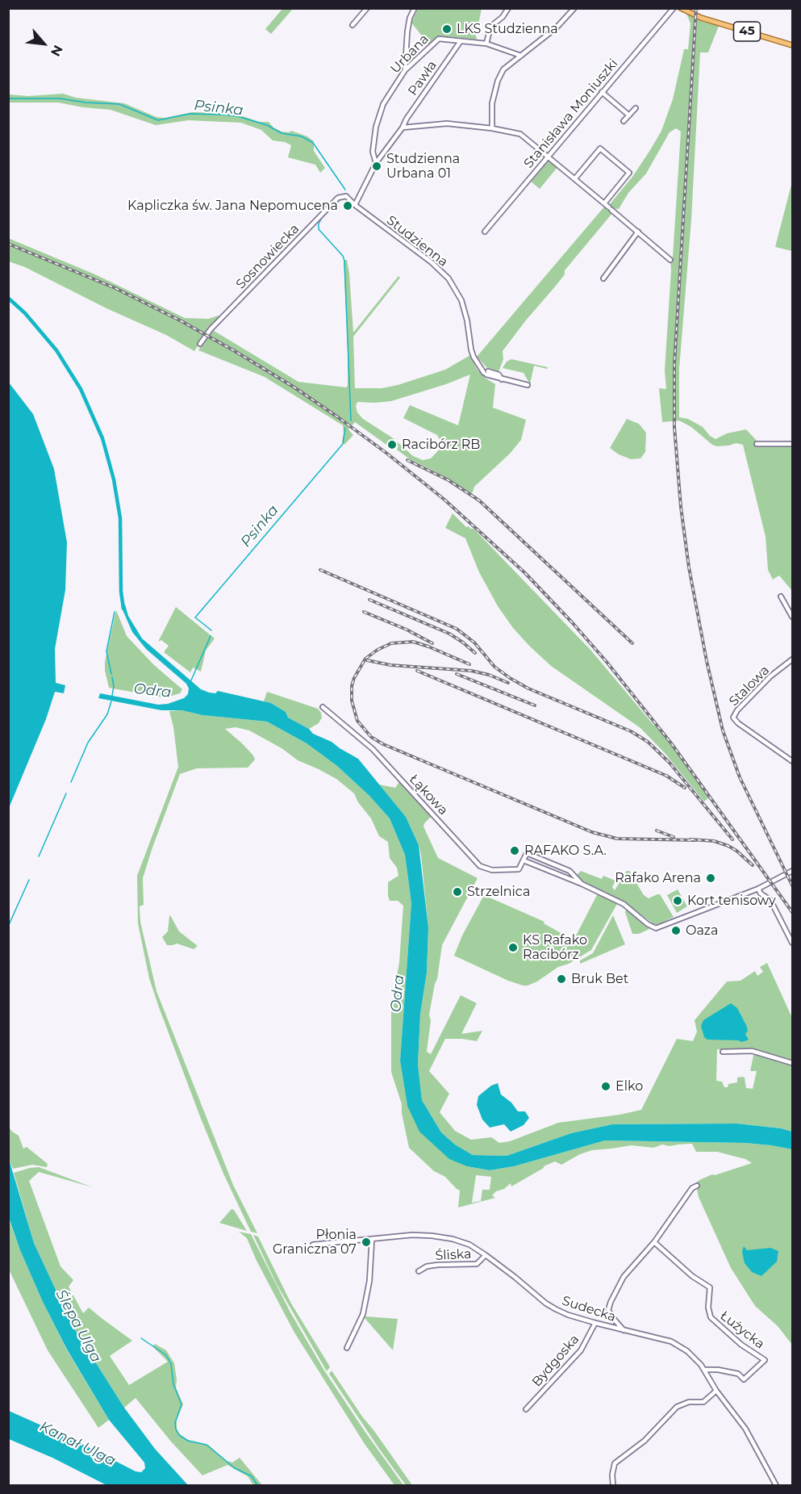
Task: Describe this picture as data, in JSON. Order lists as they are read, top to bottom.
{
  "streets": {
    "main road": ["45"],
    "street": [
      "Urbana",
      "Pawła",
      "Stanisława Moniuszki",
      "Studzienna",
      "Sosnowiecka",
      "Stalowa",
      "Łąkowa",
      "Śliska",
      "Sudecka",
      "Łużycka",
      "Bydgoska"
    ]
  },
  "crossings": [
    ["Urbana", "Pawła"],
    ["Pawła", "Studzienna"],
    ["Studzienna", "Sosnowiecka"],
    ["Śliska", "Sudecka"],
    ["Sudecka", "Łużycka"],
    ["Sudecka", "Bydgoska"]
  ],
  "water": [
    "Psinka",
    "Odra",
    "Ślepa Ulga",
    "Kanał Ulga"
  ],
  "places": [
    "LKS Studzienna",
    "Studzienna Urbana 01",
    "Kapliczka św. Jana Nepomucena",
    "Racibórz RB",
    "RAFAKO S.A.",
    "Rafako Arena",
    "Strzelnica",
    "Kort tenisowy",
    "Oaza",
    "KS Rafako Racibórz",
    "Bruk Bet",
    "Elko",
    "Płonia Graniczna 07"
  ],
  "north": "bottom right"
}
